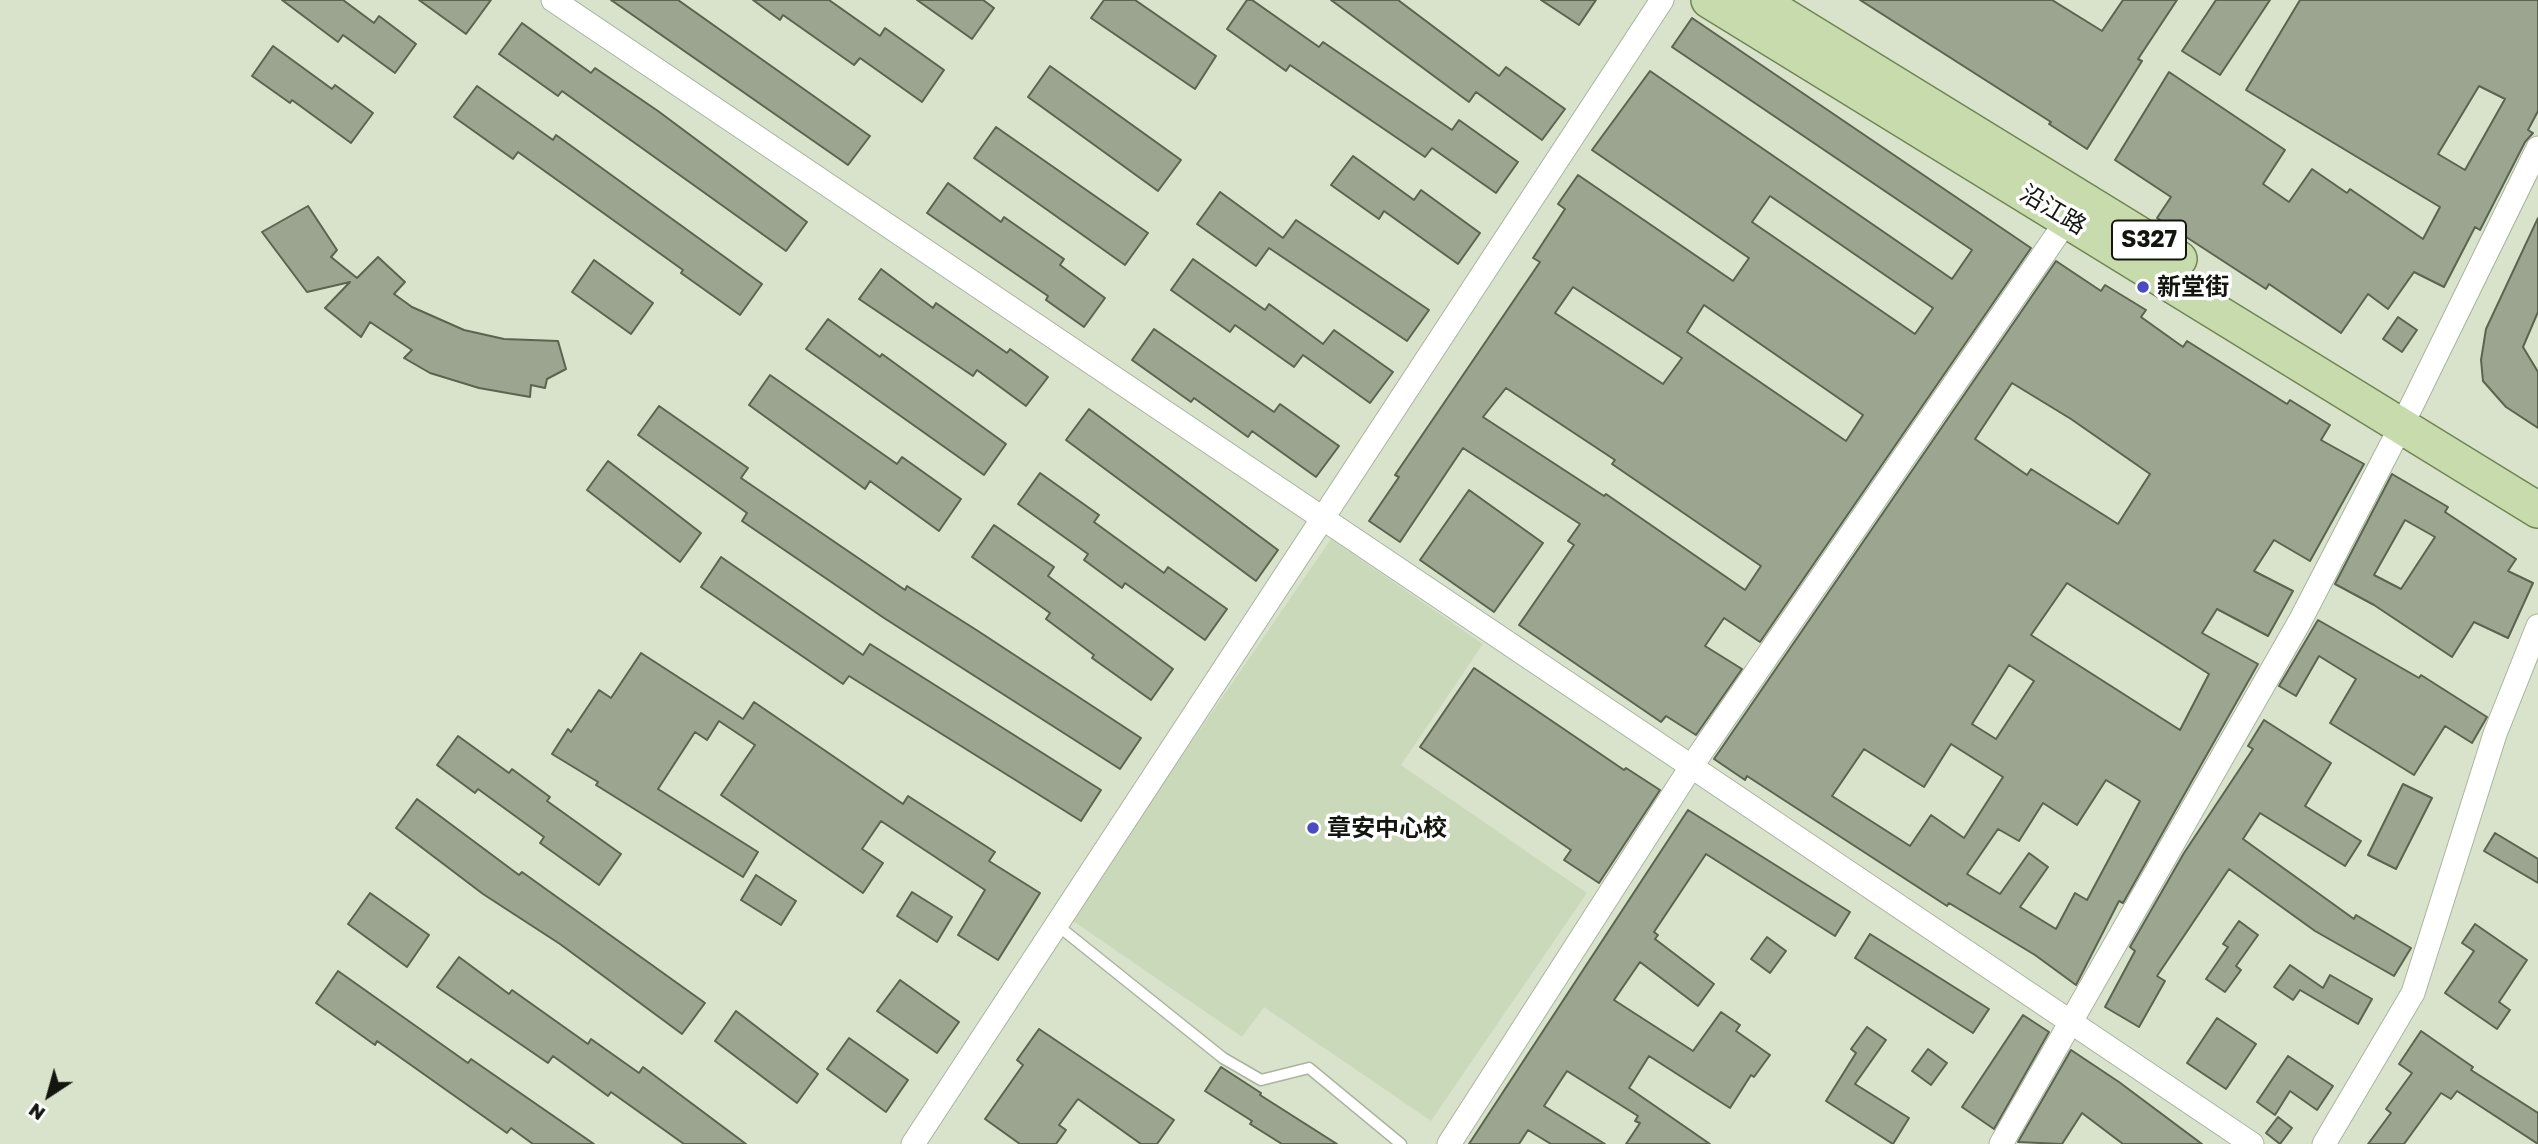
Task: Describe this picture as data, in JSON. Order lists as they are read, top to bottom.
{
  "streets": {
    "main road": ["沿江路"]
  },
  "places": ["新堂街", "章安中心校"],
  "north": "bottom left"
}
